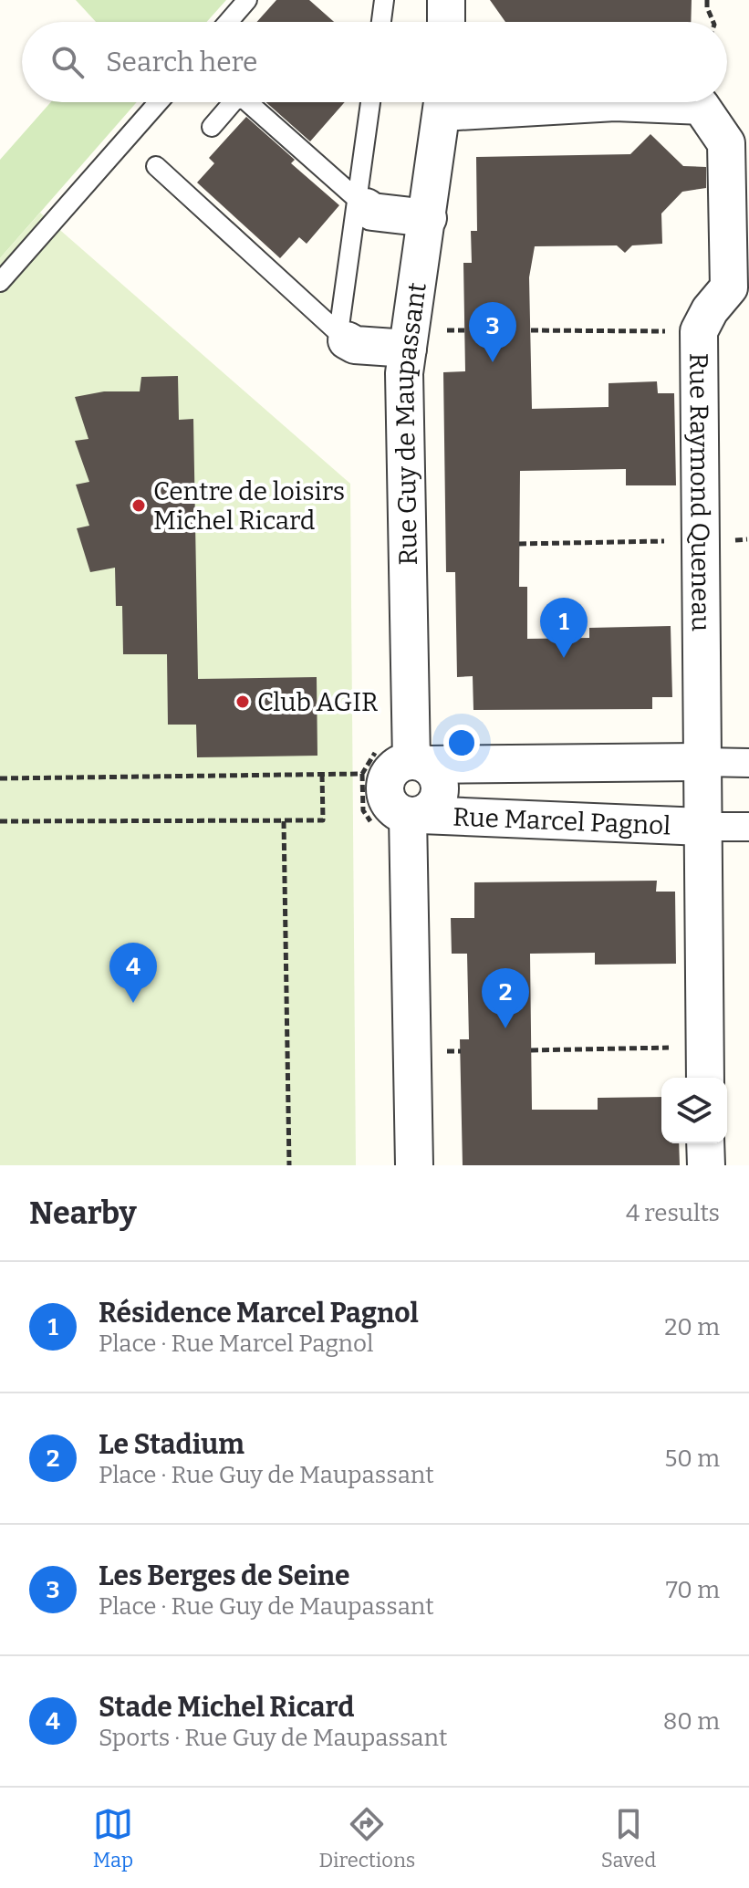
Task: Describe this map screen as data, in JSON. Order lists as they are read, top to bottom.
{
  "streets": {
    "street": ["Rue Guy de Maupassant", "Rue Raymond Queneau", "Rue Marcel Pagnol"]
  },
  "crossings": [
    ["Rue Guy de Maupassant", "Rue Marcel Pagnol"],
    ["Rue Raymond Queneau", "Rue Marcel Pagnol"]
  ],
  "places": ["Centre de loisirs Michel Ricard", "Club AGIR"],
  "page": {
    "search": "Search here",
    "pins": [
      "3",
      "1",
      "4",
      "2"
    ],
    "heading": ["Nearby", "4 results"],
    "list": [
      {
        "mark": "1",
        "name": "Résidence Marcel Pagnol",
        "note": "Place · Rue Marcel Pagnol",
        "value": "20 m"
      },
      {
        "mark": "2",
        "name": "Le Stadium",
        "note": "Place · Rue Guy de Maupassant",
        "value": "50 m"
      },
      {
        "mark": "3",
        "name": "Les Berges de Seine",
        "note": "Place · Rue Guy de Maupassant",
        "value": "70 m"
      },
      {
        "mark": "4",
        "name": "Stade Michel Ricard",
        "note": "Sports · Rue Guy de Maupassant",
        "value": "80 m"
      }
    ],
    "nav": ["Map", "Directions", "Saved"]
  }
}
